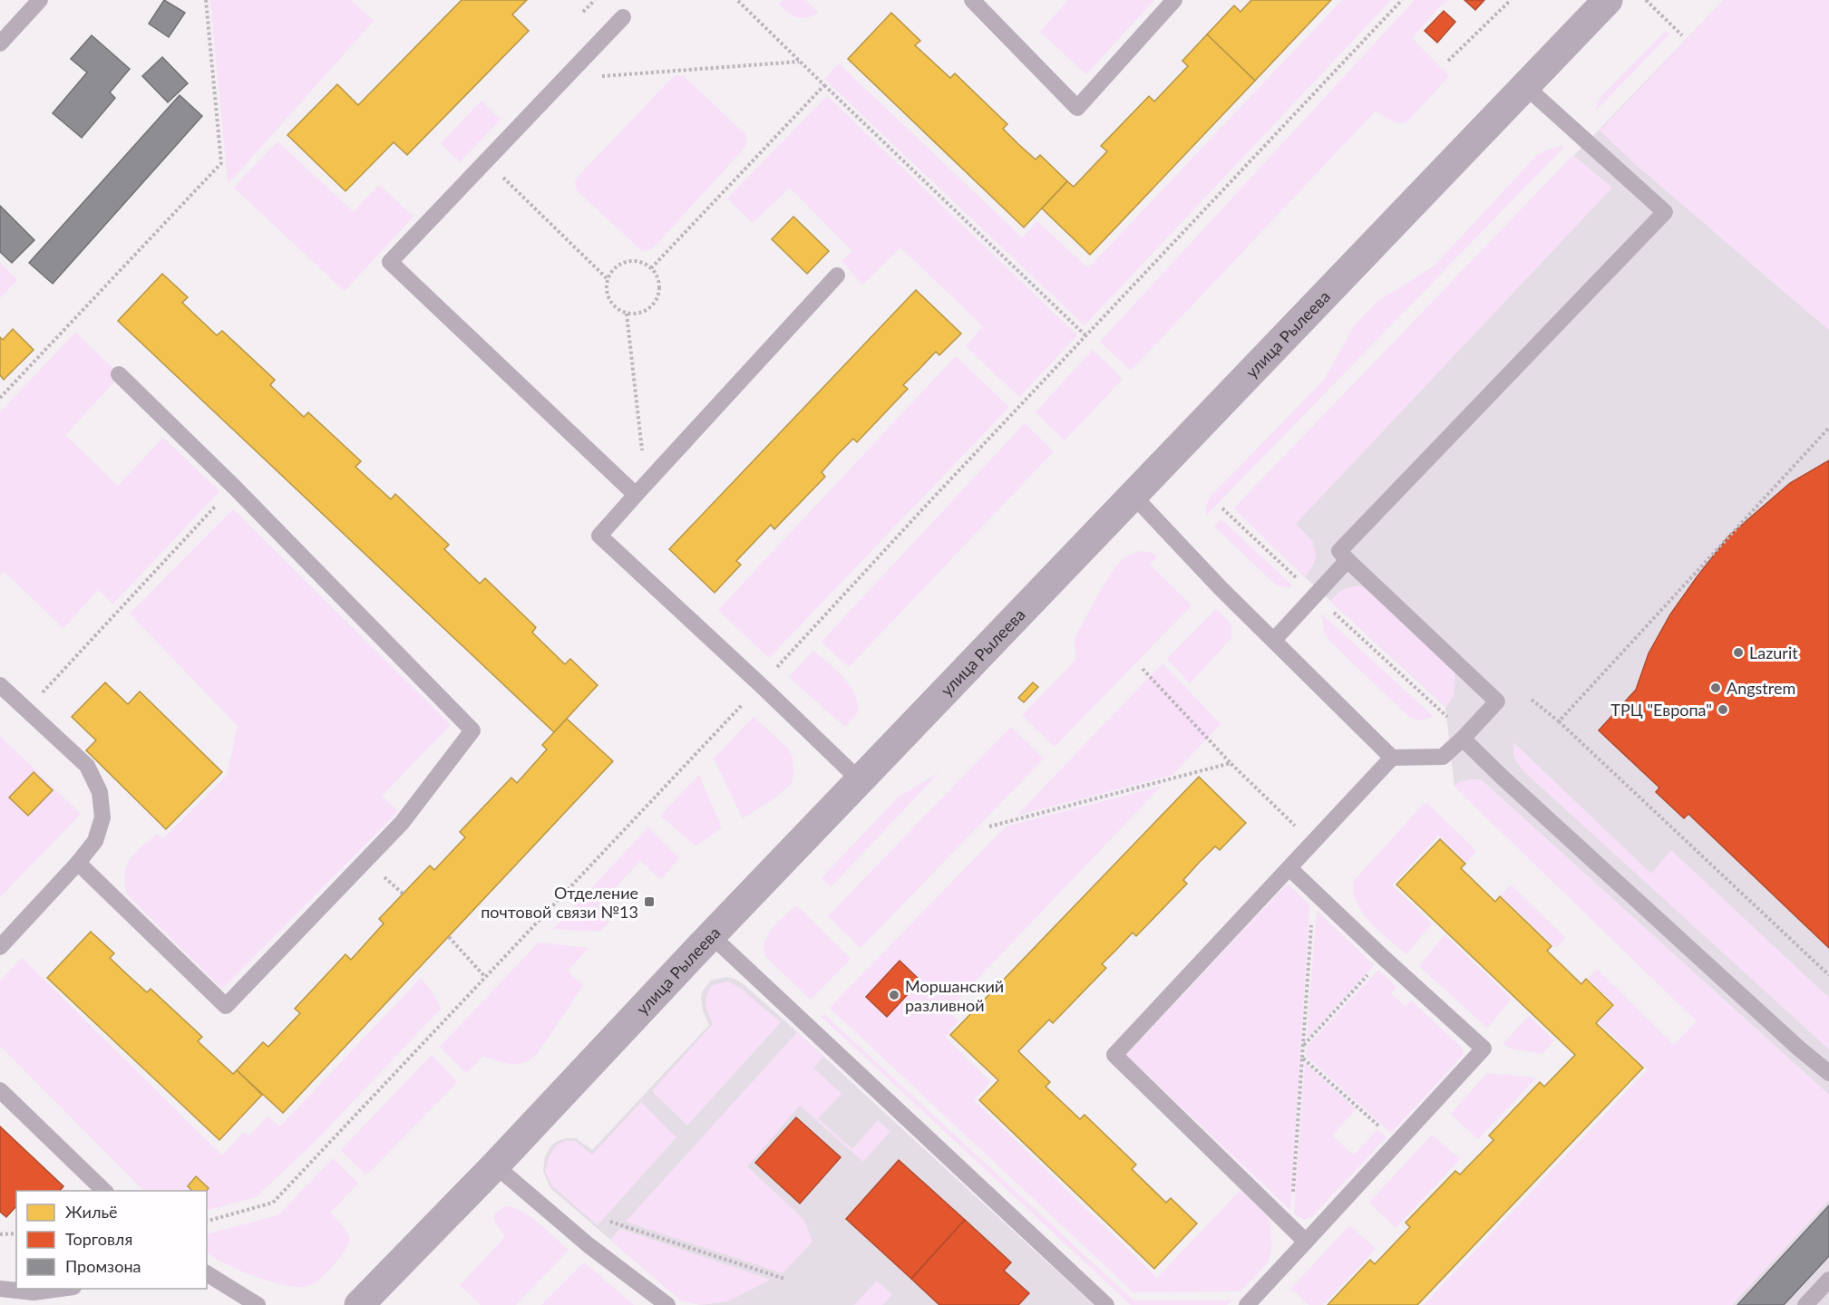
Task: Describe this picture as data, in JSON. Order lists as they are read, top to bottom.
{
  "streets": {
    "main road": ["улица Рылеева"]
  },
  "places": {
    "other": [
      "Lazurit",
      "Angstrem",
      "ТРЦ \"Европа\"",
      "Моршанский разливной"
    ],
    "transit": ["Отделение почтовой связи №13"]
  },
  "legend": ["Жильё", "Торговля", "Промзона"]
}
